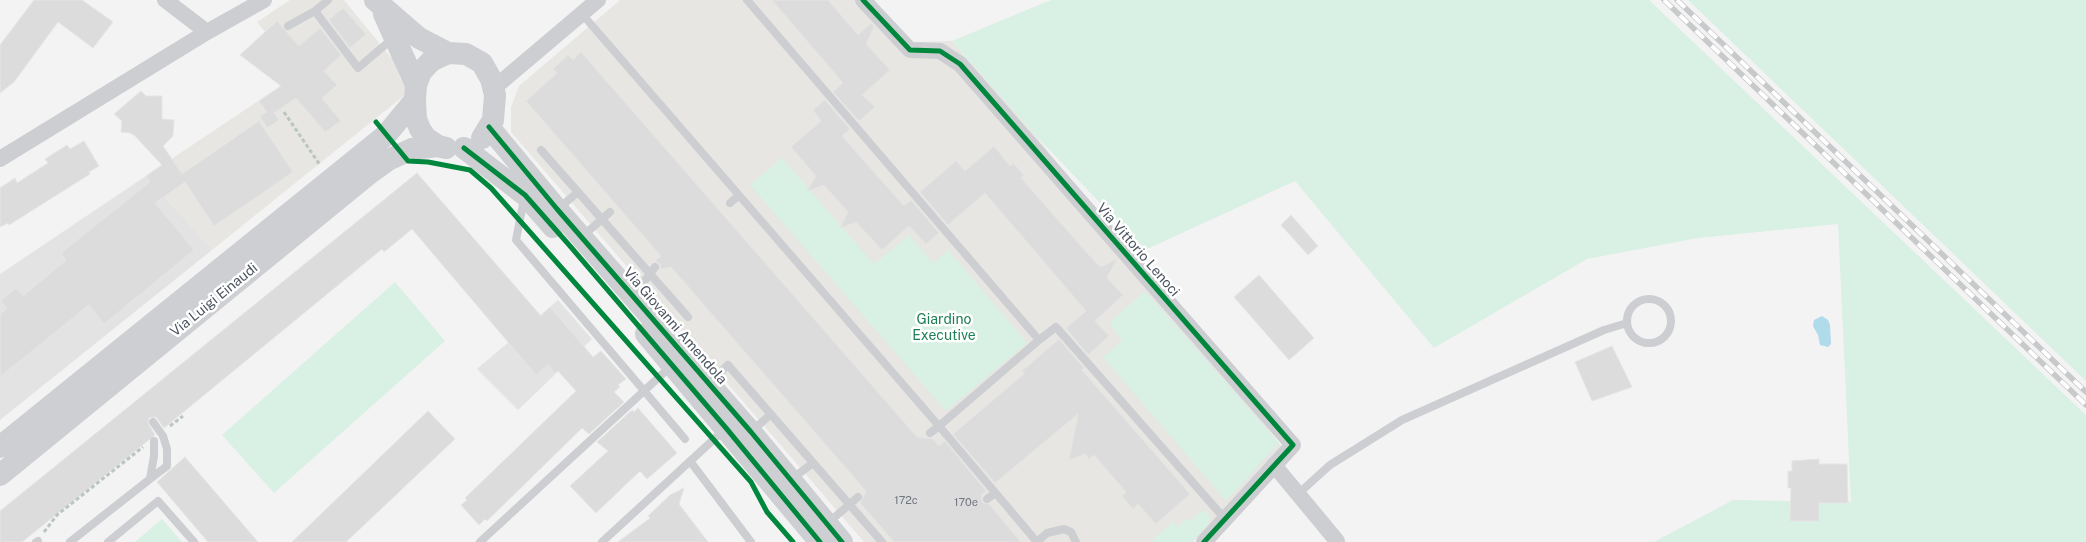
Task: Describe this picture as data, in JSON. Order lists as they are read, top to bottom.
{
  "streets": {
    "main road": ["Via Luigi Einaudi", "Via Giovanni Amendola"],
    "street": ["Via Vittorio Lenoci"]
  },
  "crossings": [
    ["Via Luigi Einaudi", "Via Giovanni Amendola"]
  ],
  "parks": ["Giardino Executive"],
  "house_numbers": ["172c", "170e"]
}
